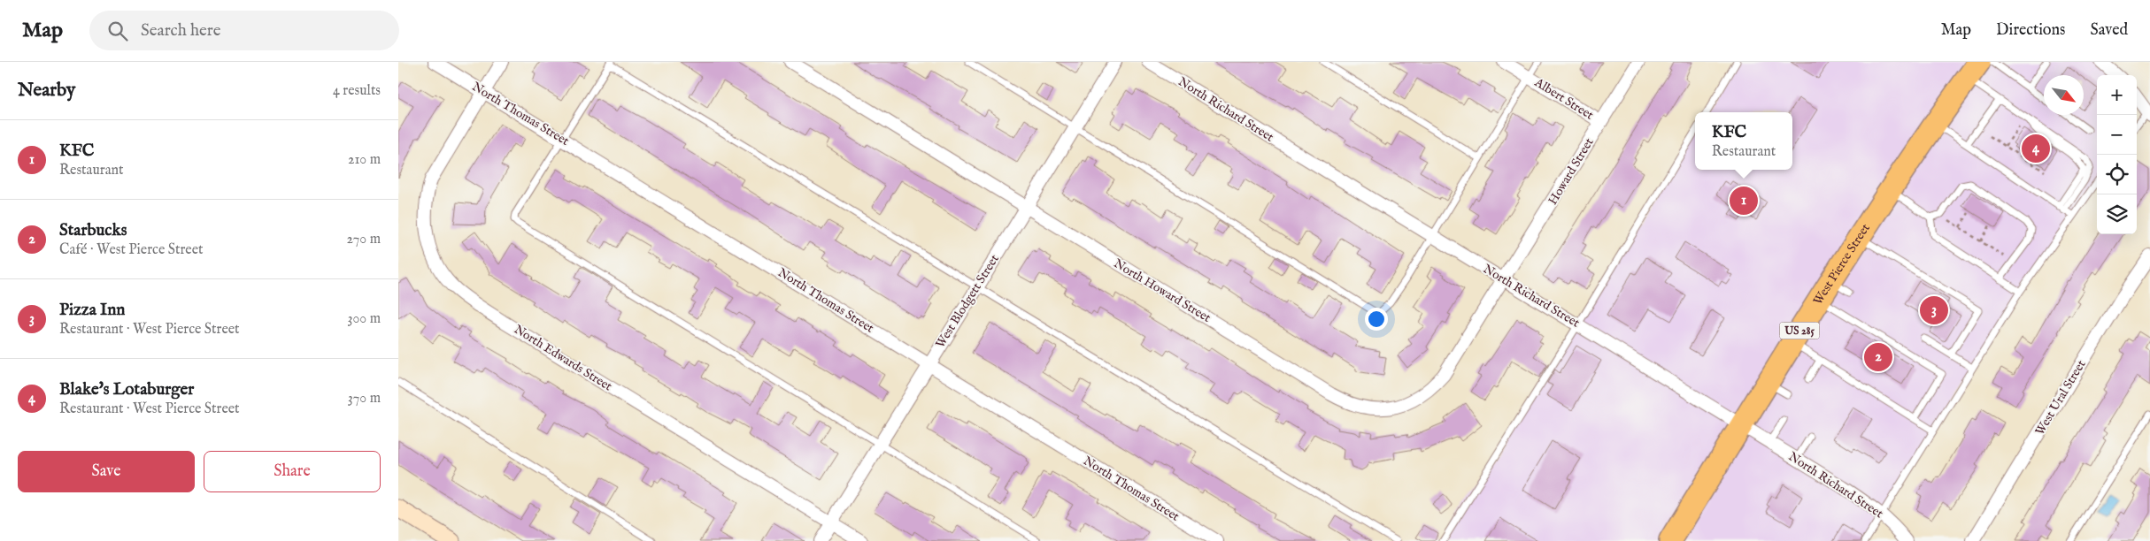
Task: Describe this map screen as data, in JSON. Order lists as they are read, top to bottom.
{
  "streets": {
    "highway": ["West Pierce Street", "US 285"],
    "street": [
      "Albert Street",
      "North Richard Street",
      "North Thomas Street",
      "Howard Street",
      "North Howard Street",
      "West Blodgett Street",
      "North Edwards Street",
      "West Ural Street"
    ]
  },
  "crossings": [
    ["Albert Street", "Howard Street"],
    ["North Richard Street", "Howard Street"],
    ["North Richard Street", "West Pierce Street"],
    ["North Richard Street", "North Howard Street"],
    ["North Thomas Street", "West Blodgett Street"],
    ["North Thomas Street", "North Edwards Street"],
    ["Howard Street", "North Howard Street"],
    ["North Howard Street", "West Blodgett Street"],
    ["West Blodgett Street", "North Edwards Street"]
  ],
  "north": "bottom right",
  "page": {
    "header": "Map",
    "search": "Search here",
    "nav": ["Map", "Directions", "Saved"],
    "heading": ["Nearby", "4 results"],
    "map_buttons": ["+", "−"],
    "popup": ["KFC", "Restaurant"],
    "list": [
      {
        "mark": "1",
        "name": "KFC",
        "note": "Restaurant",
        "value": "210 m"
      },
      {
        "mark": "2",
        "name": "Starbucks",
        "note": "Café · West Pierce Street",
        "value": "270 m"
      },
      {
        "mark": "3",
        "name": "Pizza Inn",
        "note": "Restaurant · West Pierce Street",
        "value": "300 m"
      },
      {
        "mark": "4",
        "name": "Blake's Lotaburger",
        "note": "Restaurant · West Pierce Street",
        "value": "370 m"
      }
    ],
    "pins": [
      "4",
      "1",
      "3",
      "2"
    ],
    "buttons": ["Save", "Share"]
  }
}
